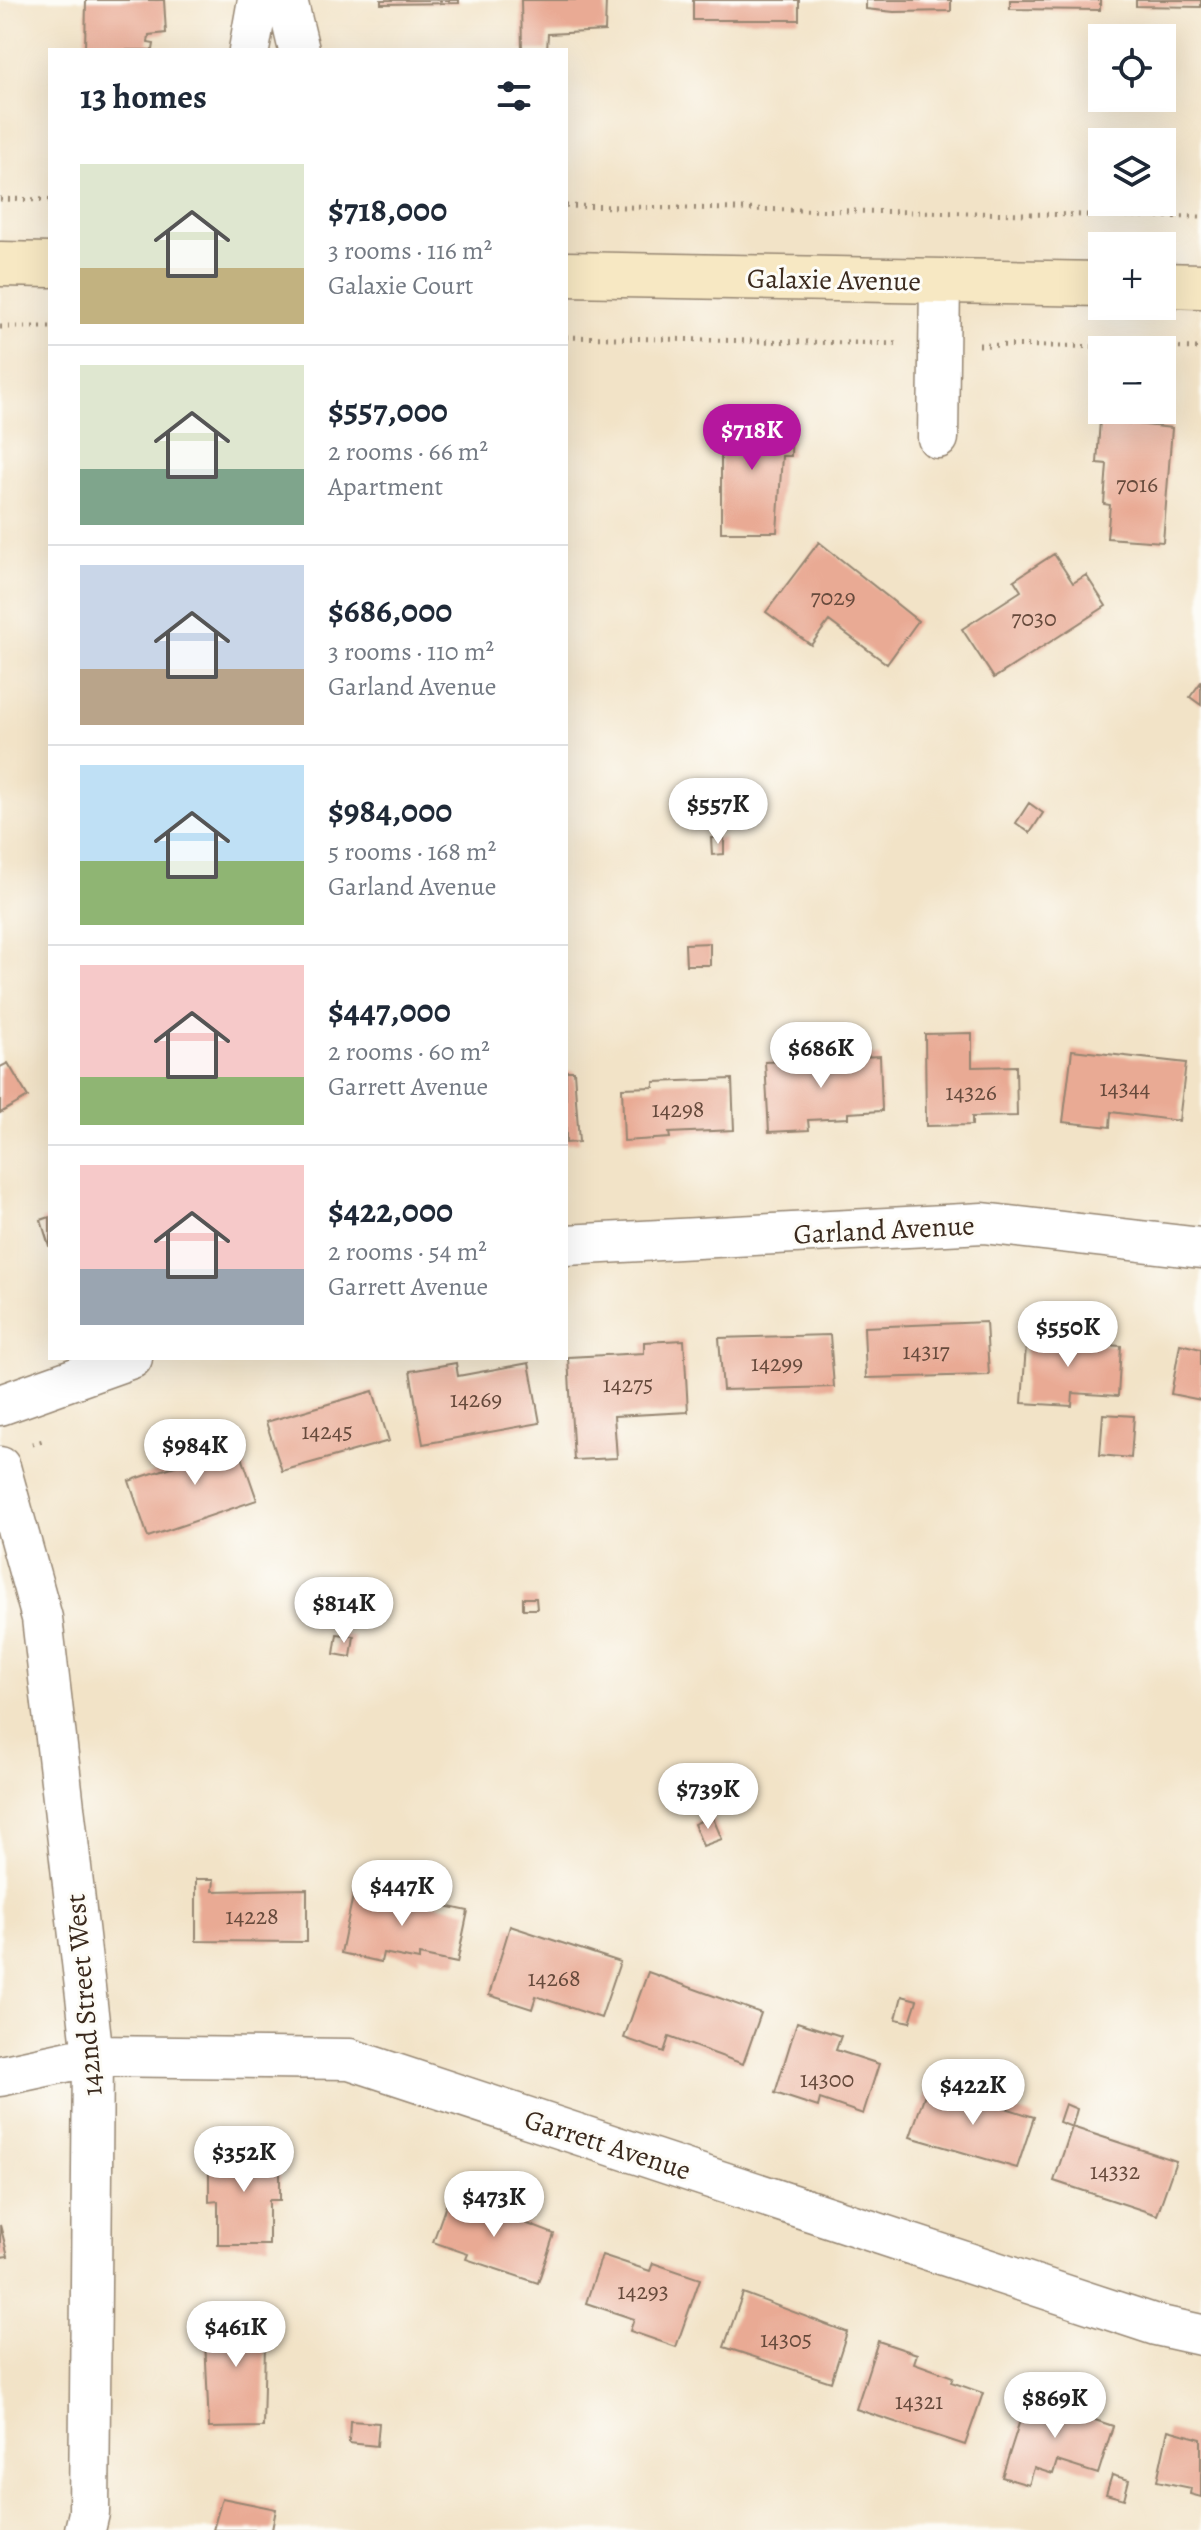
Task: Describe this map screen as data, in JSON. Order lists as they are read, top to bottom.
{
  "streets": {
    "street": [
      "Galaxie Avenue",
      "Garland Avenue",
      "142nd Street West",
      "Garrett Avenue"
    ]
  },
  "crossings": [
    ["142nd Street West", "Garrett Avenue"]
  ],
  "house_numbers": [
    "7016",
    "7029",
    "7030",
    "14344",
    "14326",
    "14298",
    "14317",
    "14299",
    "14275",
    "14269",
    "14245",
    "14228",
    "14268",
    "14300",
    "14332",
    "14293",
    "14305",
    "14321"
  ],
  "page": {
    "map_buttons": ["+", "−"],
    "heading": "13 homes",
    "list": [
      {
        "name": "$718,000",
        "note": "3 rooms · 116 m² · Galaxie Court"
      },
      {
        "name": "$557,000",
        "note": "2 rooms · 66 m² · Apartment"
      },
      {
        "name": "$686,000",
        "note": "3 rooms · 110 m² · Garland Avenue"
      },
      {
        "name": "$984,000",
        "note": "5 rooms · 168 m² · Garland Avenue"
      },
      {
        "name": "$447,000",
        "note": "2 rooms · 60 m² · Garrett Avenue"
      },
      {
        "name": "$422,000",
        "note": "2 rooms · 54 m² · Garrett Avenue"
      }
    ],
    "price": [
      "$718K",
      "$557K",
      "$686K",
      "$550K",
      "$984K",
      "$814K",
      "$739K",
      "$447K",
      "$422K",
      "$352K",
      "$473K",
      "$461K",
      "$869K"
    ]
  }
}
